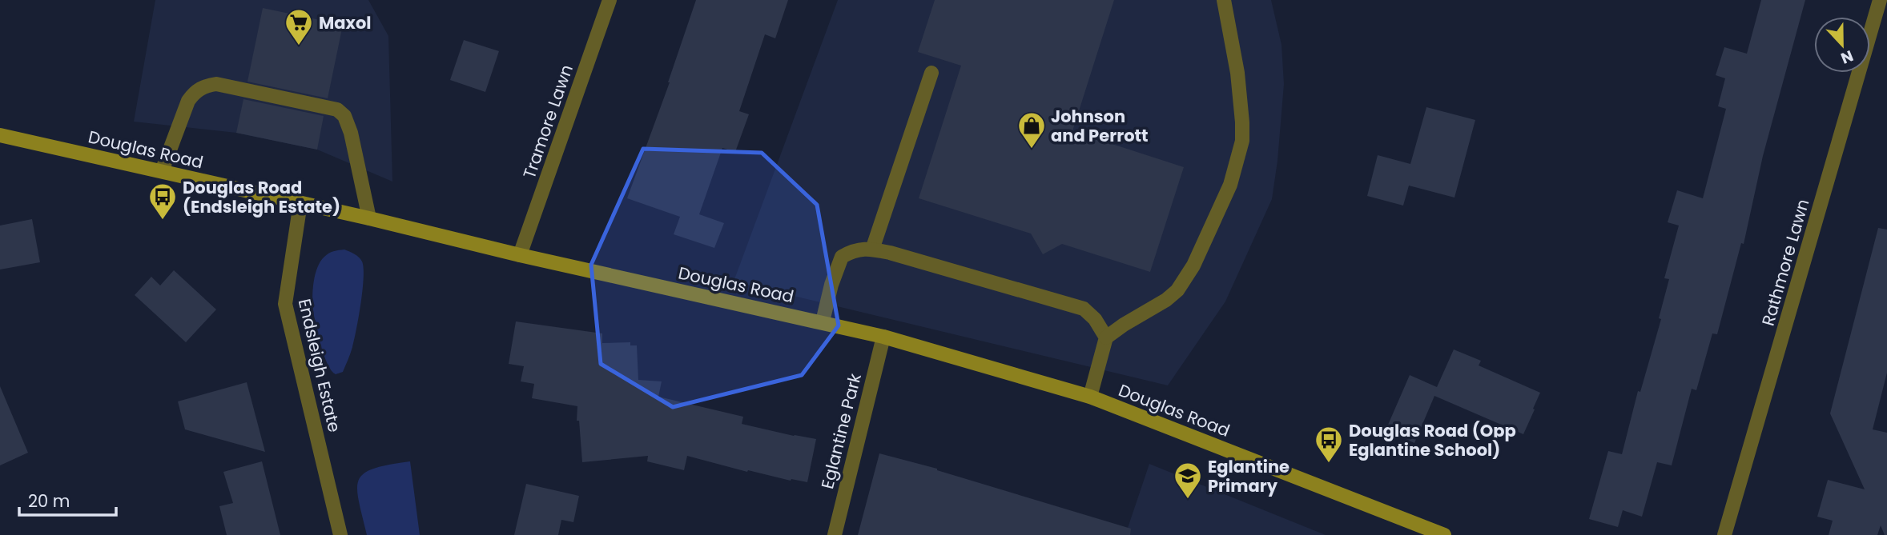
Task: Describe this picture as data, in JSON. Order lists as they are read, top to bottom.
{
  "streets": {
    "main road": ["Douglas Road"],
    "street": [
      "Tramore Lawn",
      "Rathmore Lawn",
      "Endsleigh Estate",
      "Eglantine Park"
    ]
  },
  "crossings": [
    ["Tramore Lawn", "Douglas Road"],
    ["Douglas Road", "Endsleigh Estate"],
    ["Douglas Road", "Eglantine Park"]
  ],
  "places": {
    "supermarket": ["Maxol"],
    "shop": ["Johnson and Perrott"],
    "bus stop": ["Douglas Road (Endsleigh Estate)", "Douglas Road (Opp Eglantine School)"],
    "school or university": ["Eglantine Primary"]
  },
  "scale_bar": "20 m",
  "north": "bottom"
}
